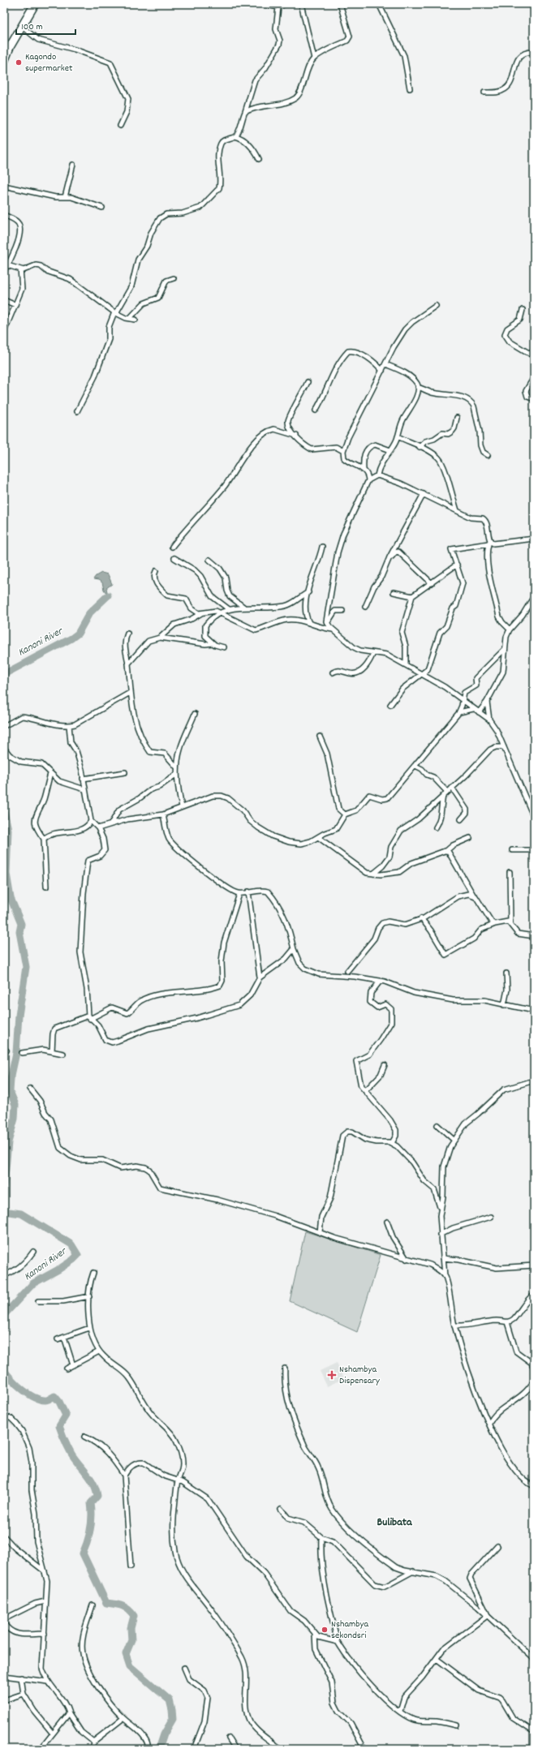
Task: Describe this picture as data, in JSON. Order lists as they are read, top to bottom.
{
  "districts": ["Bulibata"],
  "water": ["Kanoni River"],
  "places": {
    "other": ["Kagondo supermarket", "Nshambya sekondsri"],
    "health": ["Nshambya Dispensary"]
  },
  "scale_bar": "100 m"
}
